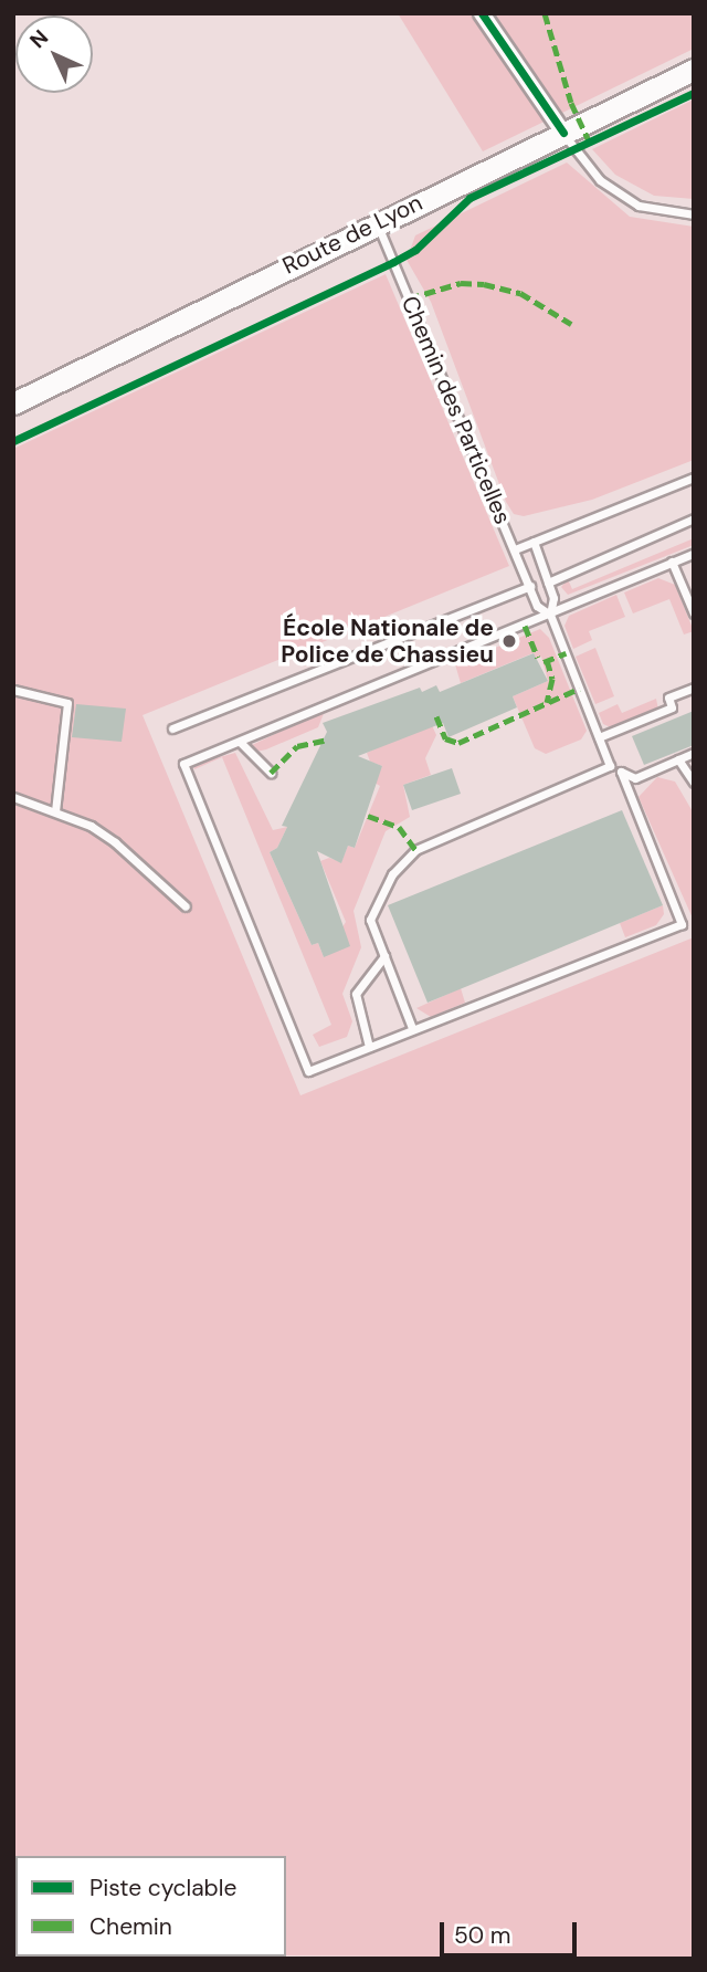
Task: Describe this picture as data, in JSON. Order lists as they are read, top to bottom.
{
  "streets": {
    "main road": ["Route de Lyon"],
    "lane": ["Chemin des Particelles"]
  },
  "crossings": [
    ["Route de Lyon", "Chemin des Particelles"]
  ],
  "places": ["École Nationale de Police de Chassieu"],
  "legend": ["Piste cyclable", "Chemin"],
  "scale_bar": "50 m",
  "north": "top left"
}
